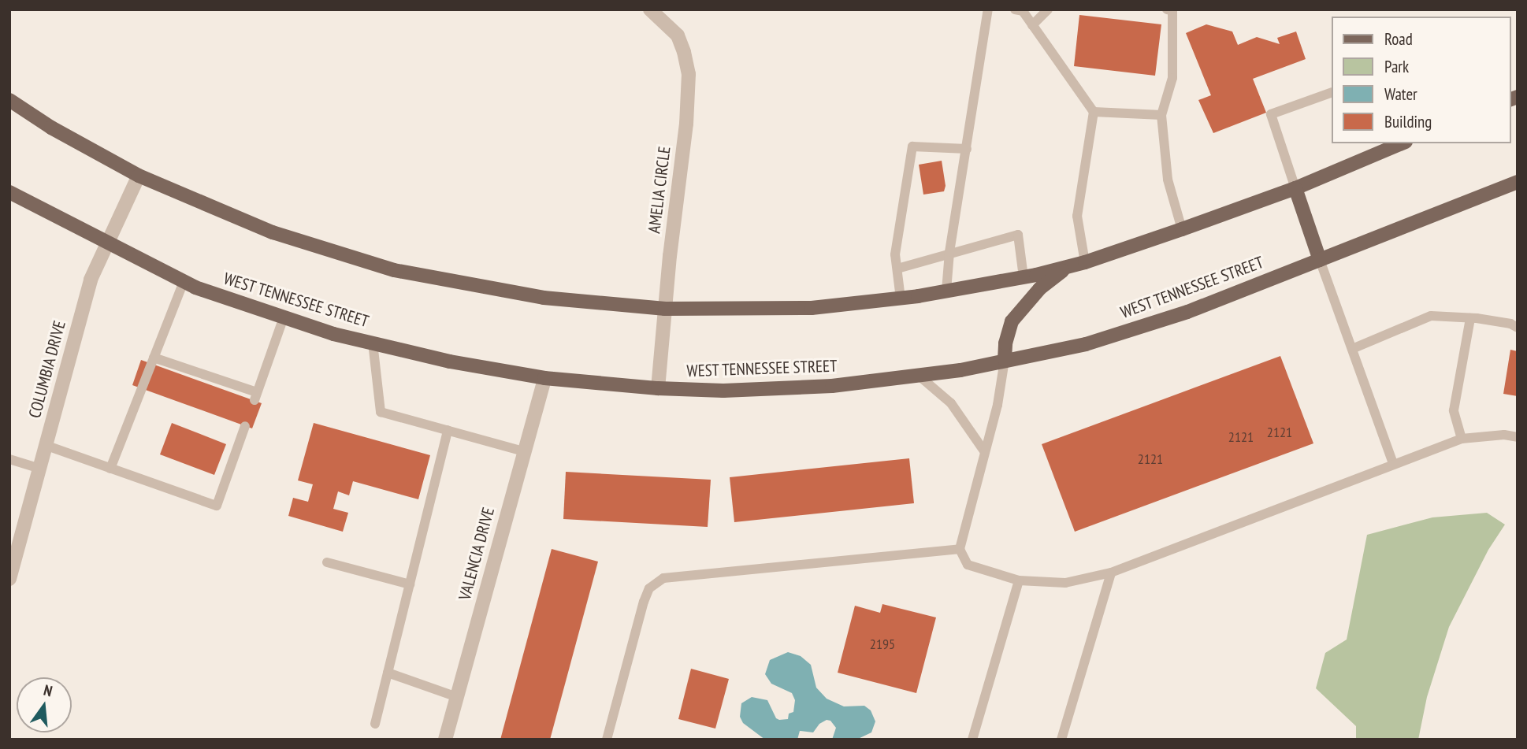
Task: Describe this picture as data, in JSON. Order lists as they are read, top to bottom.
{
  "streets": {
    "main road": ["WEST TENNESSEE STREET"],
    "street": ["AMELIA CIRCLE", "COLUMBIA DRIVE", "VALENCIA DRIVE"]
  },
  "crossings": [
    ["AMELIA CIRCLE", "WEST TENNESSEE STREET"],
    ["WEST TENNESSEE STREET", "COLUMBIA DRIVE"],
    ["WEST TENNESSEE STREET", "VALENCIA DRIVE"]
  ],
  "house_numbers": [
    "2121",
    "2121",
    "2121",
    "2195"
  ],
  "legend": [
    "Road",
    "Park",
    "Water",
    "Building"
  ],
  "north": "top"
}
